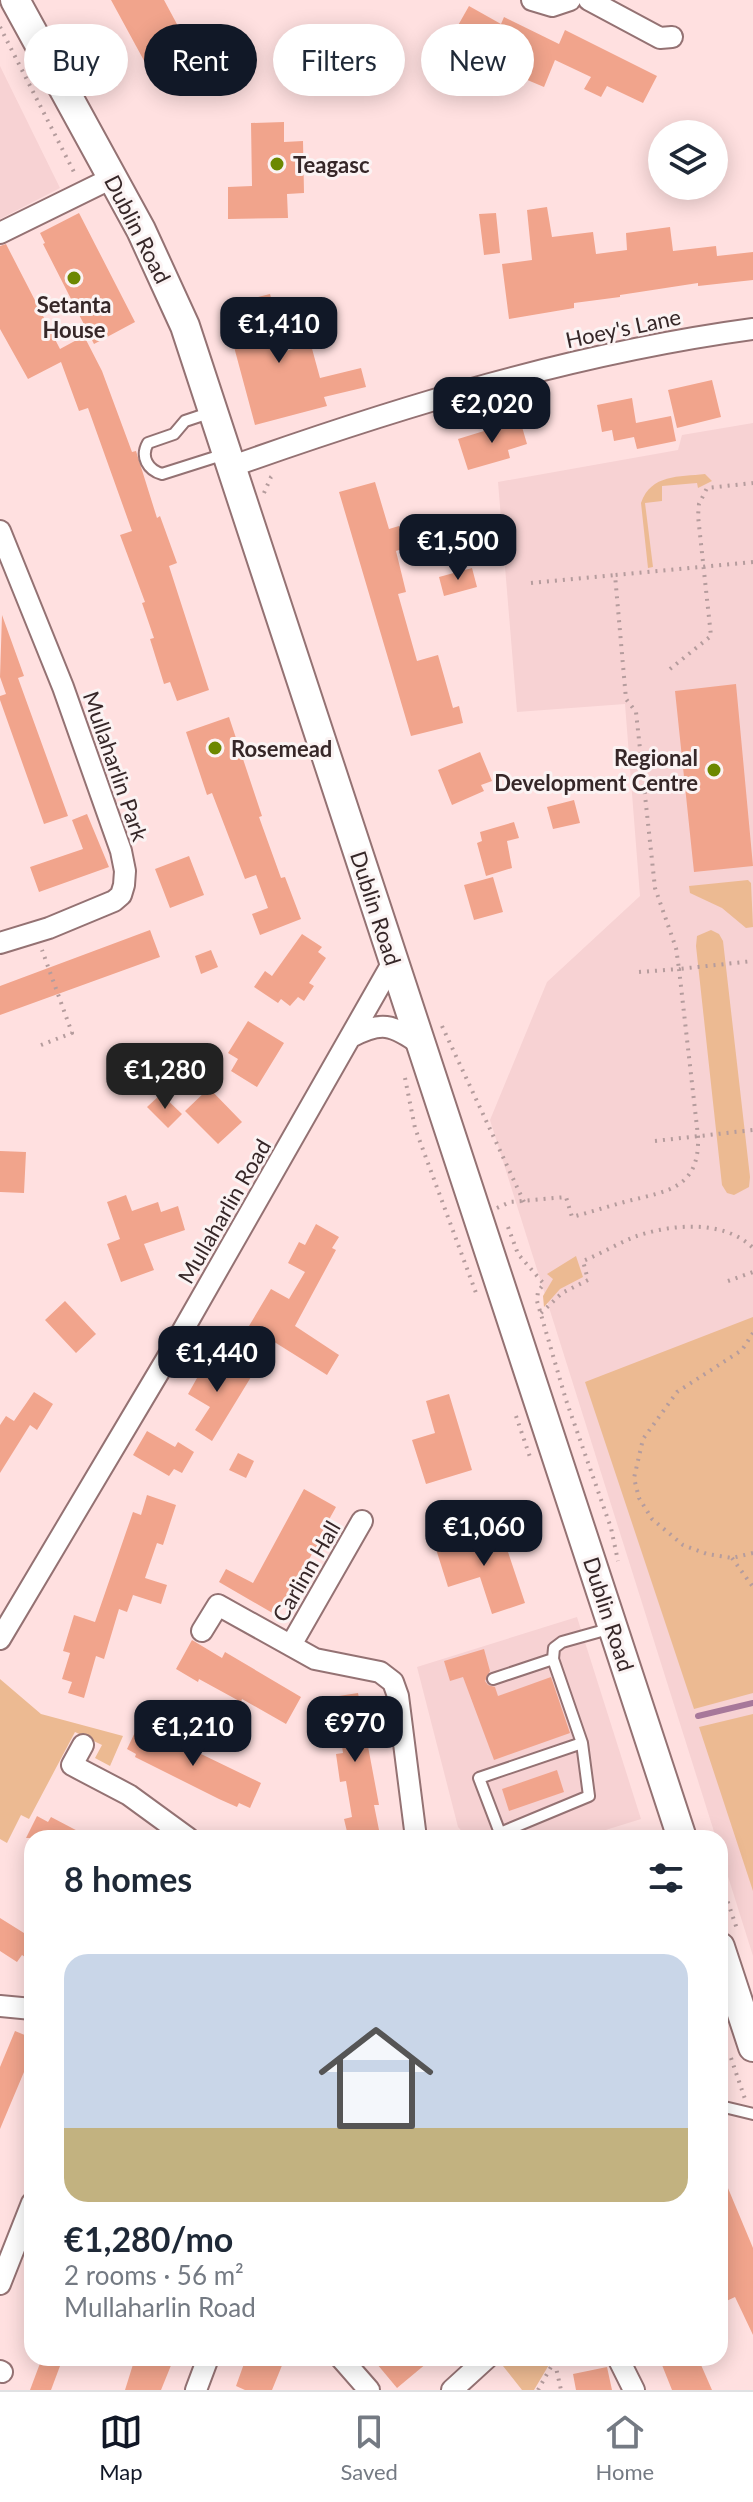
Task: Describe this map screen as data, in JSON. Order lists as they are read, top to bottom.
{
  "streets": {
    "main road": ["Dublin Road"],
    "street": [
      "Hoey's Lane",
      "Mullaharlin Park",
      "Mullaharlin Road",
      "Carlinn Hall"
    ]
  },
  "crossings": [
    ["Dublin Road", "Hoey's Lane"],
    ["Dublin Road", "Mullaharlin Road"]
  ],
  "places": [
    "Teagasc",
    "Setanta House",
    "Rosemead",
    "Regional Development Centre"
  ],
  "page": {
    "chip": [
      "Buy",
      "Rent",
      "Filters",
      "New"
    ],
    "price": [
      "€1,410",
      "€2,020",
      "€1,500",
      "€1,280",
      "€1,440",
      "€1,060",
      "€970",
      "€1,210"
    ],
    "heading": "8 homes",
    "list": [
      {
        "name": "€1,280/mo",
        "note": "2 rooms · 56 m² · Mullaharlin Road"
      }
    ],
    "tabs": ["Map", "Saved", "Home"]
  }
}
